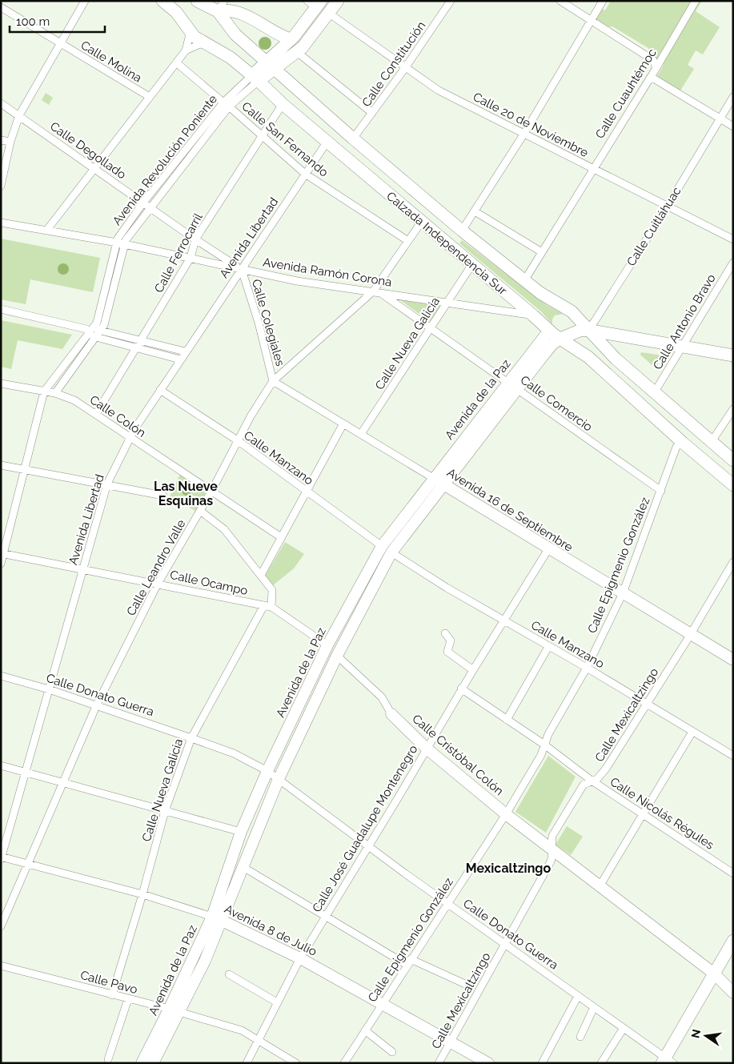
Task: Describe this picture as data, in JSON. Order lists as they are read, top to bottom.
{
  "streets": {
    "main road": ["Calzada Independencia Sur"],
    "street": [
      "Calle Molina",
      "Calle Constitución",
      "Calle Cuauhtémoc",
      "Calle 20 de Noviembre",
      "Calle San Fernando",
      "Calle Degollado",
      "Avenida Revolución Poniente",
      "Calle Cuitláhuac",
      "Avenida Libertad",
      "Calle Ferrocarril",
      "Avenida Ramón Corona",
      "Calle Antonio Bravo",
      "Calle Colegiales",
      "Calle Nueva Galicia",
      "Avenida de la Paz",
      "Calle Comercio",
      "Calle Colón",
      "Calle Manzano",
      "Avenida 16 de Septiembre",
      "Calle Epigmenio González",
      "Calle Leandro Valle",
      "Calle Ocampo",
      "Calle Donato Guerra",
      "Calle Mexicaltzingo",
      "Calle Cristóbal Colón",
      "Calle Nicolás Régules",
      "Calle José Guadalupe Montenegro",
      "Avenida 8 de Julio",
      "Calle Pavo"
    ]
  },
  "crossings": [
    ["Calle Constitución", "Calle 20 de Noviembre"],
    ["Calle Constitución", "Calzada Independencia Sur"],
    ["Calle Cuauhtémoc", "Calle 20 de Noviembre"],
    ["Calle Cuauhtémoc", "Calzada Independencia Sur"],
    ["Calle 20 de Noviembre", "Calle Cuitláhuac"],
    ["Calle San Fernando", "Avenida Revolución Poniente"],
    ["Calle San Fernando", "Avenida Libertad"],
    ["Calle San Fernando", "Calle Ferrocarril"],
    ["Calle San Fernando", "Calle Leandro Valle"],
    ["Calle Degollado", "Avenida Revolución Poniente"],
    ["Calle Degollado", "Avenida Libertad"],
    ["Calle Degollado", "Calle Ferrocarril"],
    ["Calle Degollado", "Avenida Ramón Corona"],
    ["Calle Degollado", "Calle Colegiales"],
    ["Avenida Revolución Poniente", "Calzada Independencia Sur"],
    ["Avenida Revolución Poniente", "Avenida Ramón Corona"],
    ["Avenida Revolución Poniente", "Calle Colón"],
    ["Calle Cuitláhuac", "Calzada Independencia Sur"],
    ["Avenida Libertad", "Calzada Independencia Sur"],
    ["Avenida Libertad", "Avenida Ramón Corona"],
    ["Avenida Libertad", "Calle Colegiales"],
    ["Avenida Libertad", "Calle Colón"],
    ["Avenida Libertad", "Calle Manzano"],
    ["Avenida Libertad", "Calle Ocampo"],
    ["Avenida Libertad", "Calle Donato Guerra"],
    ["Avenida Libertad", "Avenida 8 de Julio"],
    ["Calzada Independencia Sur", "Calle Ferrocarril"],
    ["Calzada Independencia Sur", "Avenida Ramón Corona"],
    ["Calzada Independencia Sur", "Calle Antonio Bravo"],
    ["Calzada Independencia Sur", "Calle Nueva Galicia"],
    ["Calzada Independencia Sur", "Avenida de la Paz"],
    ["Calzada Independencia Sur", "Calle Epigmenio González"],
    ["Calzada Independencia Sur", "Calle Leandro Valle"],
    ["Calle Ferrocarril", "Avenida Ramón Corona"],
    ["Calle Ferrocarril", "Calle Colón"],
    ["Avenida Ramón Corona", "Calle Colegiales"],
    ["Avenida Ramón Corona", "Calle Nueva Galicia"],
    ["Avenida Ramón Corona", "Calle Comercio"],
    ["Avenida Ramón Corona", "Calle Leandro Valle"],
    ["Calle Colegiales", "Avenida 16 de Septiembre"],
    ["Calle Colegiales", "Calle Leandro Valle"],
    ["Calle Nueva Galicia", "Calle Comercio"],
    ["Calle Nueva Galicia", "Avenida 16 de Septiembre"],
    ["Calle Nueva Galicia", "Calle Ocampo"],
    ["Calle Nueva Galicia", "Calle Donato Guerra"],
    ["Calle Nueva Galicia", "Calle Cristóbal Colón"],
    ["Calle Nueva Galicia", "Avenida 8 de Julio"],
    ["Calle Nueva Galicia", "Calle Pavo"],
    ["Avenida de la Paz", "Calle Comercio"],
    ["Avenida de la Paz", "Calle Manzano"],
    ["Avenida de la Paz", "Avenida 16 de Septiembre"],
    ["Avenida de la Paz", "Calle Donato Guerra"],
    ["Avenida de la Paz", "Calle Cristóbal Colón"],
    ["Avenida de la Paz", "Avenida 8 de Julio"],
    ["Avenida de la Paz", "Calle Pavo"],
    ["Calle Comercio", "Calle Epigmenio González"],
    ["Calle Comercio", "Calle Leandro Valle"],
    ["Calle Colón", "Calle Leandro Valle"],
    ["Calle Manzano", "Calle Epigmenio González"],
    ["Calle Manzano", "Calle Leandro Valle"],
    ["Calle Manzano", "Calle Mexicaltzingo"],
    ["Calle Manzano", "Calle José Guadalupe Montenegro"],
    ["Avenida 16 de Septiembre", "Calle Epigmenio González"],
    ["Avenida 16 de Septiembre", "Calle Leandro Valle"],
    ["Avenida 16 de Septiembre", "Calle Mexicaltzingo"],
    ["Avenida 16 de Septiembre", "Calle José Guadalupe Montenegro"],
    ["Calle Epigmenio González", "Calle Donato Guerra"],
    ["Calle Epigmenio González", "Calle Cristóbal Colón"],
    ["Calle Epigmenio González", "Calle Nicolás Régules"],
    ["Calle Epigmenio González", "Avenida 8 de Julio"],
    ["Calle Leandro Valle", "Calle Ocampo"],
    ["Calle Leandro Valle", "Calle Donato Guerra"],
    ["Calle Leandro Valle", "Avenida 8 de Julio"],
    ["Calle Ocampo", "Calle Cristóbal Colón"],
    ["Calle Donato Guerra", "Calle Mexicaltzingo"],
    ["Calle Donato Guerra", "Calle José Guadalupe Montenegro"],
    ["Calle Mexicaltzingo", "Calle Cristóbal Colón"],
    ["Calle Mexicaltzingo", "Calle Nicolás Régules"],
    ["Calle Mexicaltzingo", "Avenida 8 de Julio"],
    ["Calle Cristóbal Colón", "Calle José Guadalupe Montenegro"],
    ["Calle Nicolás Régules", "Calle José Guadalupe Montenegro"],
    ["Calle José Guadalupe Montenegro", "Avenida 8 de Julio"],
    ["Calle José Guadalupe Montenegro", "Calle Pavo"]
  ],
  "districts": ["Las Nueve Esquinas", "Mexicaltzingo"],
  "scale_bar": "100 m",
  "north": "left"
}
